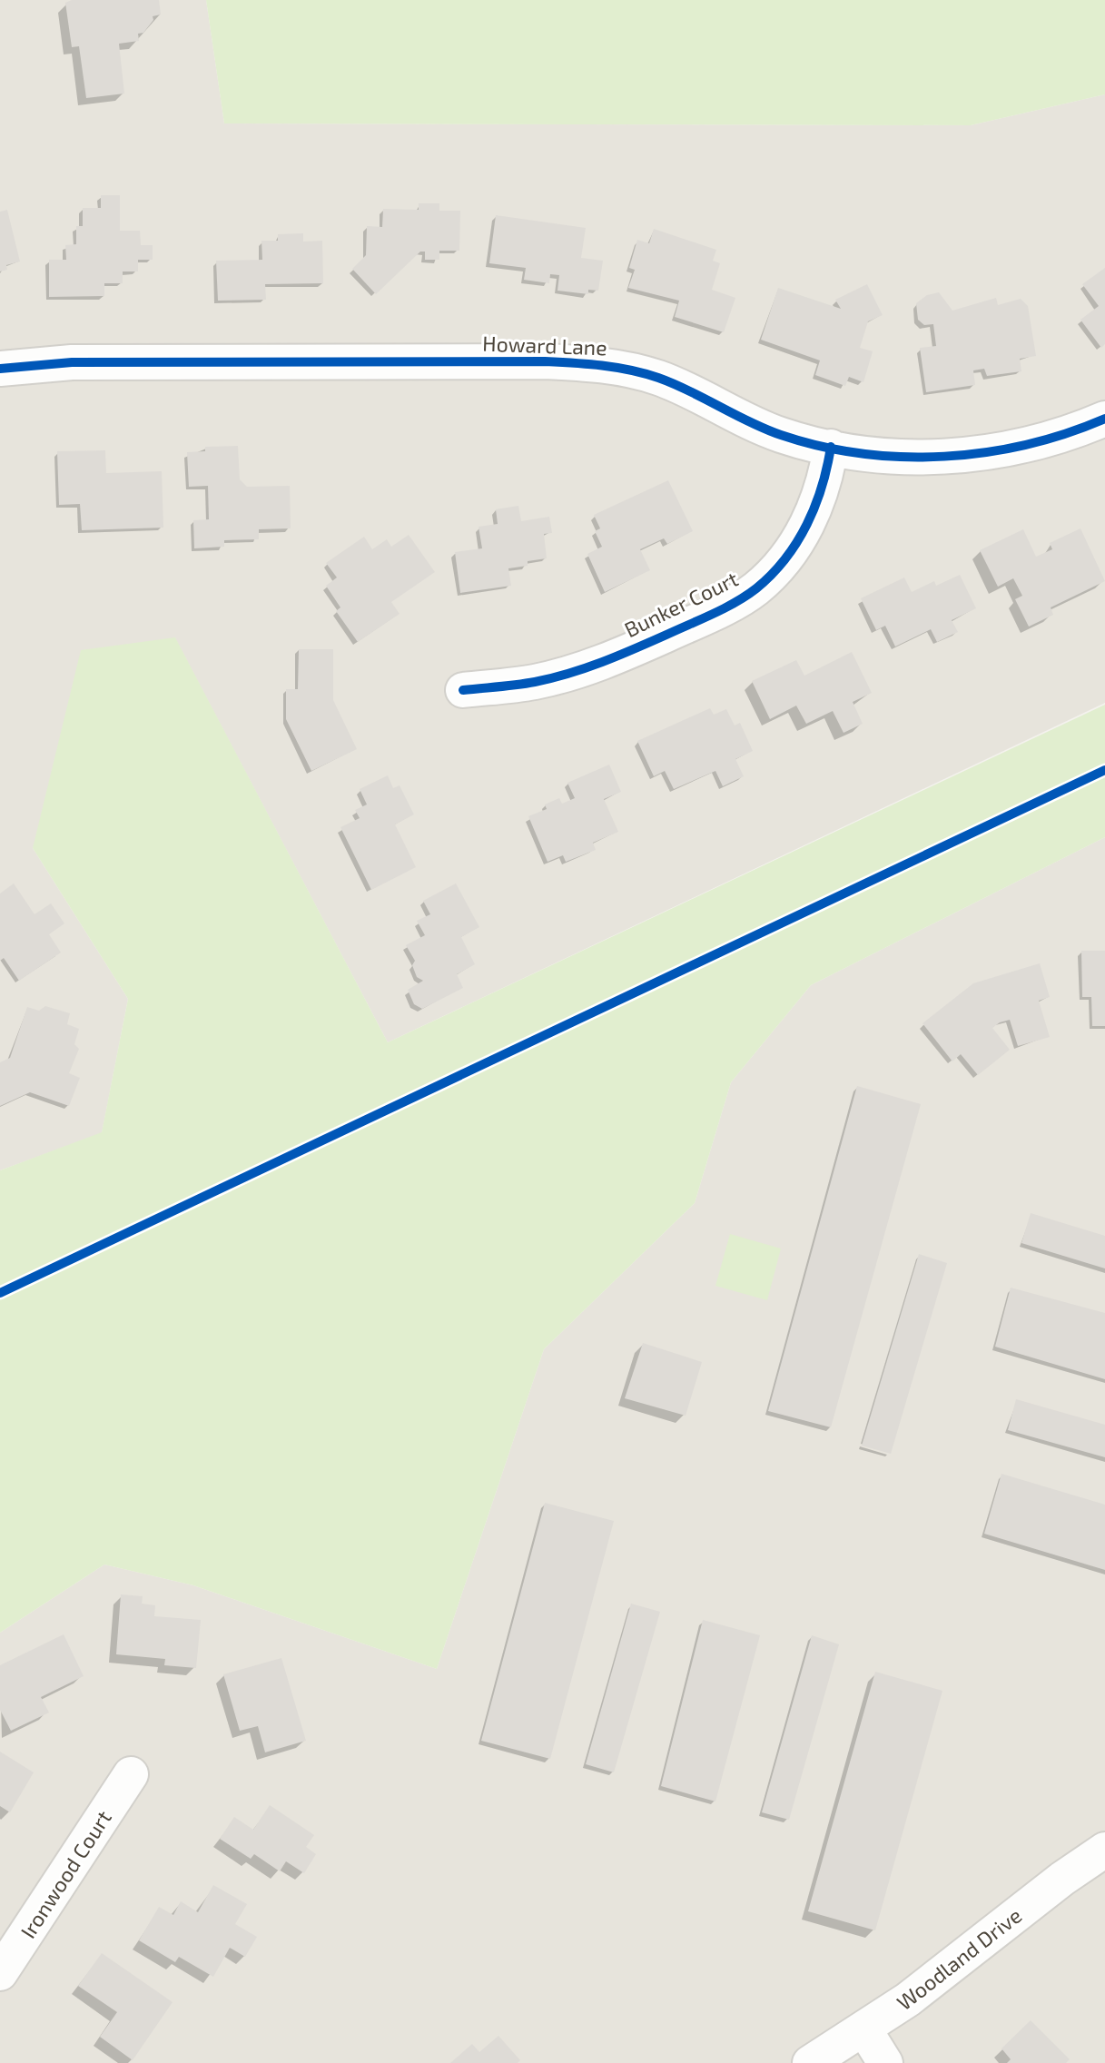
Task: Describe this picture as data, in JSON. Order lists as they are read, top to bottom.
{
  "streets": {
    "street": [
      "Howard Lane",
      "Bunker Court",
      "Ironwood Court",
      "Woodland Drive"
    ]
  },
  "crossings": [
    ["Howard Lane", "Bunker Court"]
  ]
}
